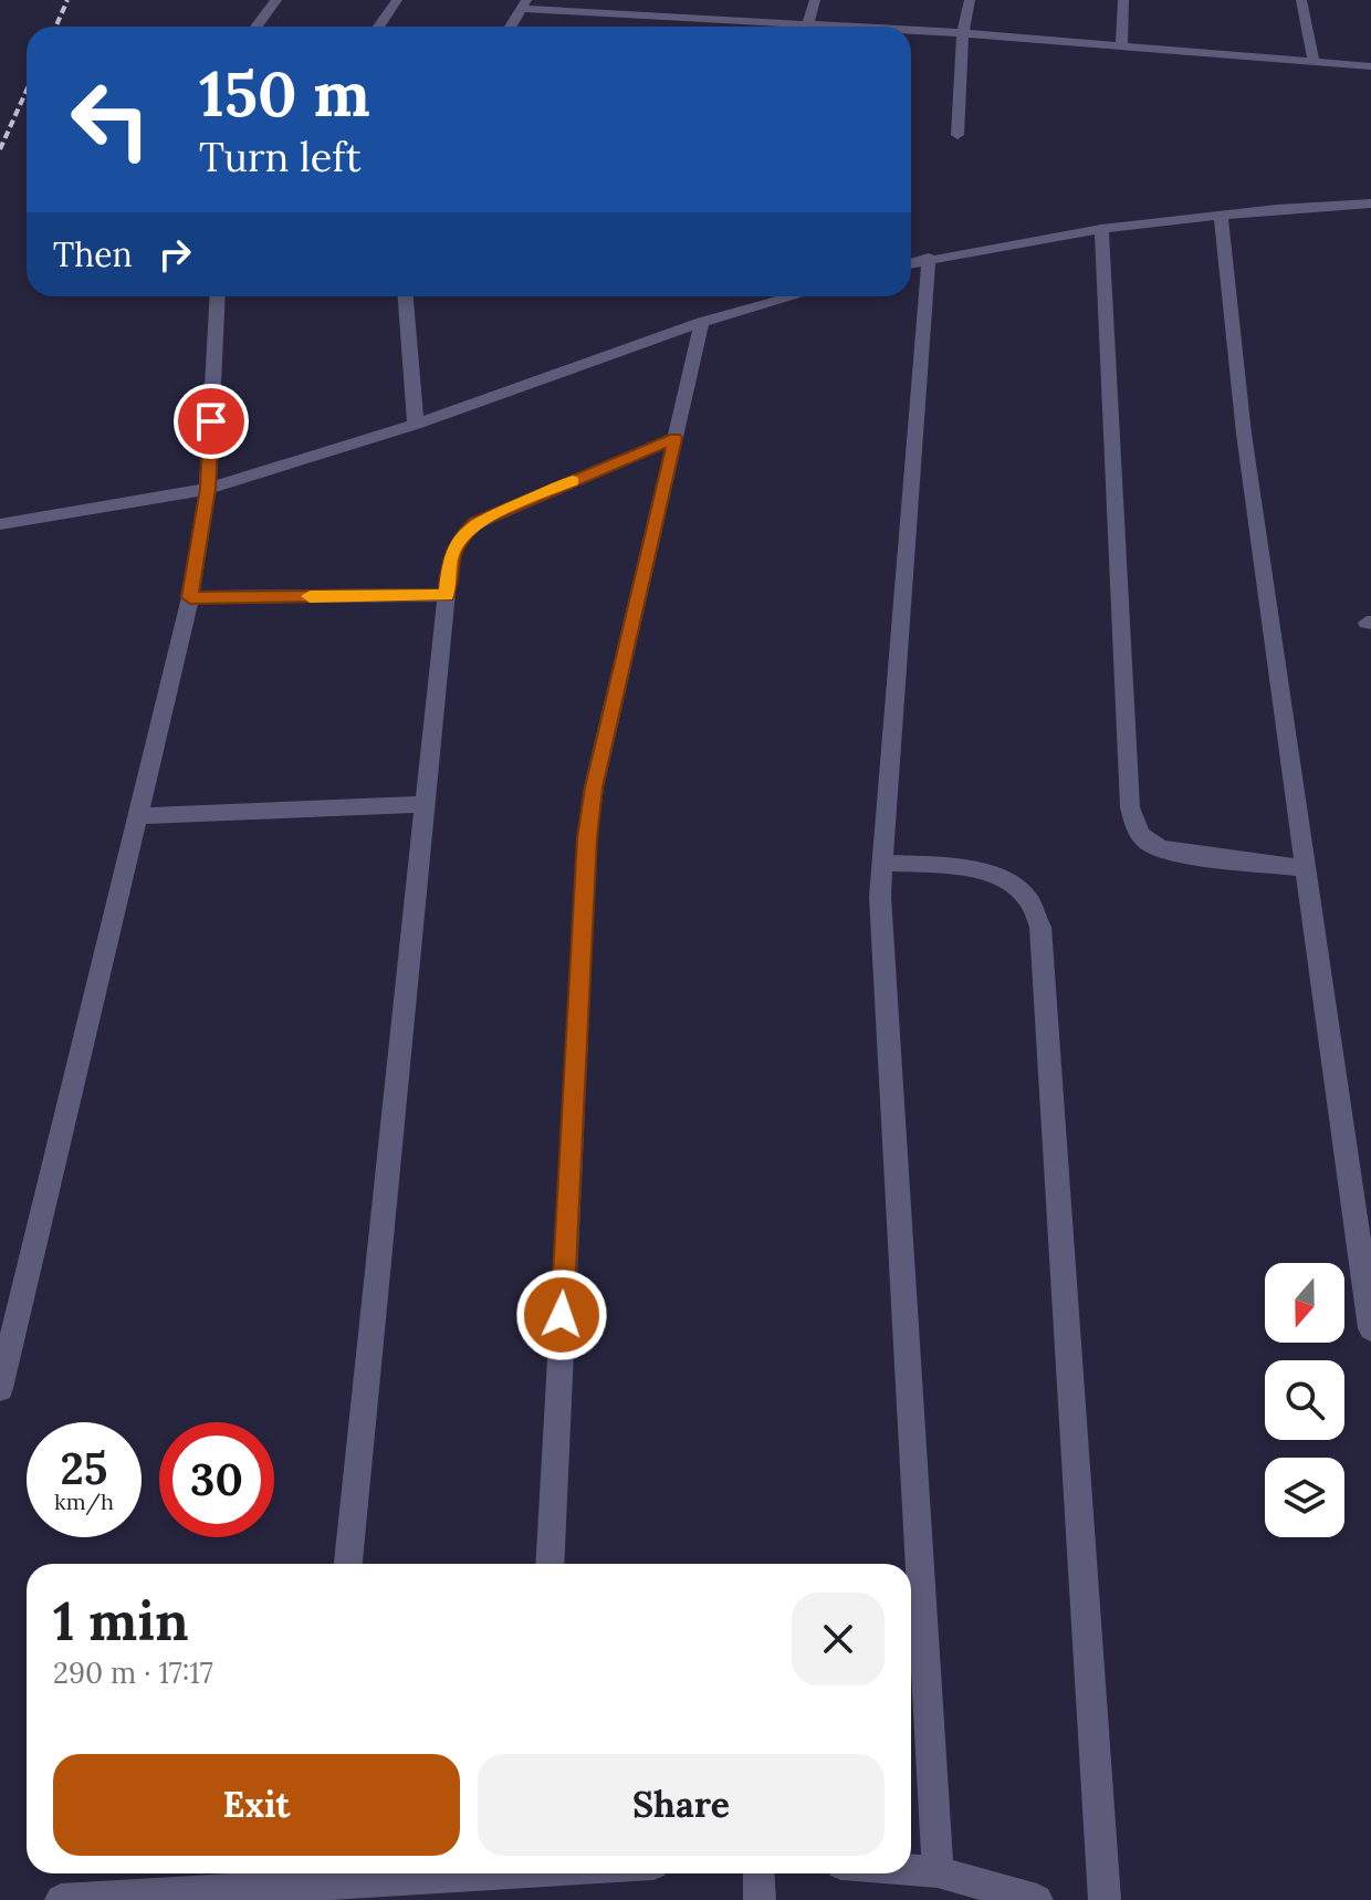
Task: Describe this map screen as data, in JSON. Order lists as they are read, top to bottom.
{
  "north": "bottom",
  "page": {
    "turn": ["150 m", "Turn left"],
    "then": "Then",
    "speed": "25 km/h",
    "limit": "30",
    "heading": ["1 min", "290 m · 17:17"],
    "buttons": ["Exit", "Share"]
  }
}
